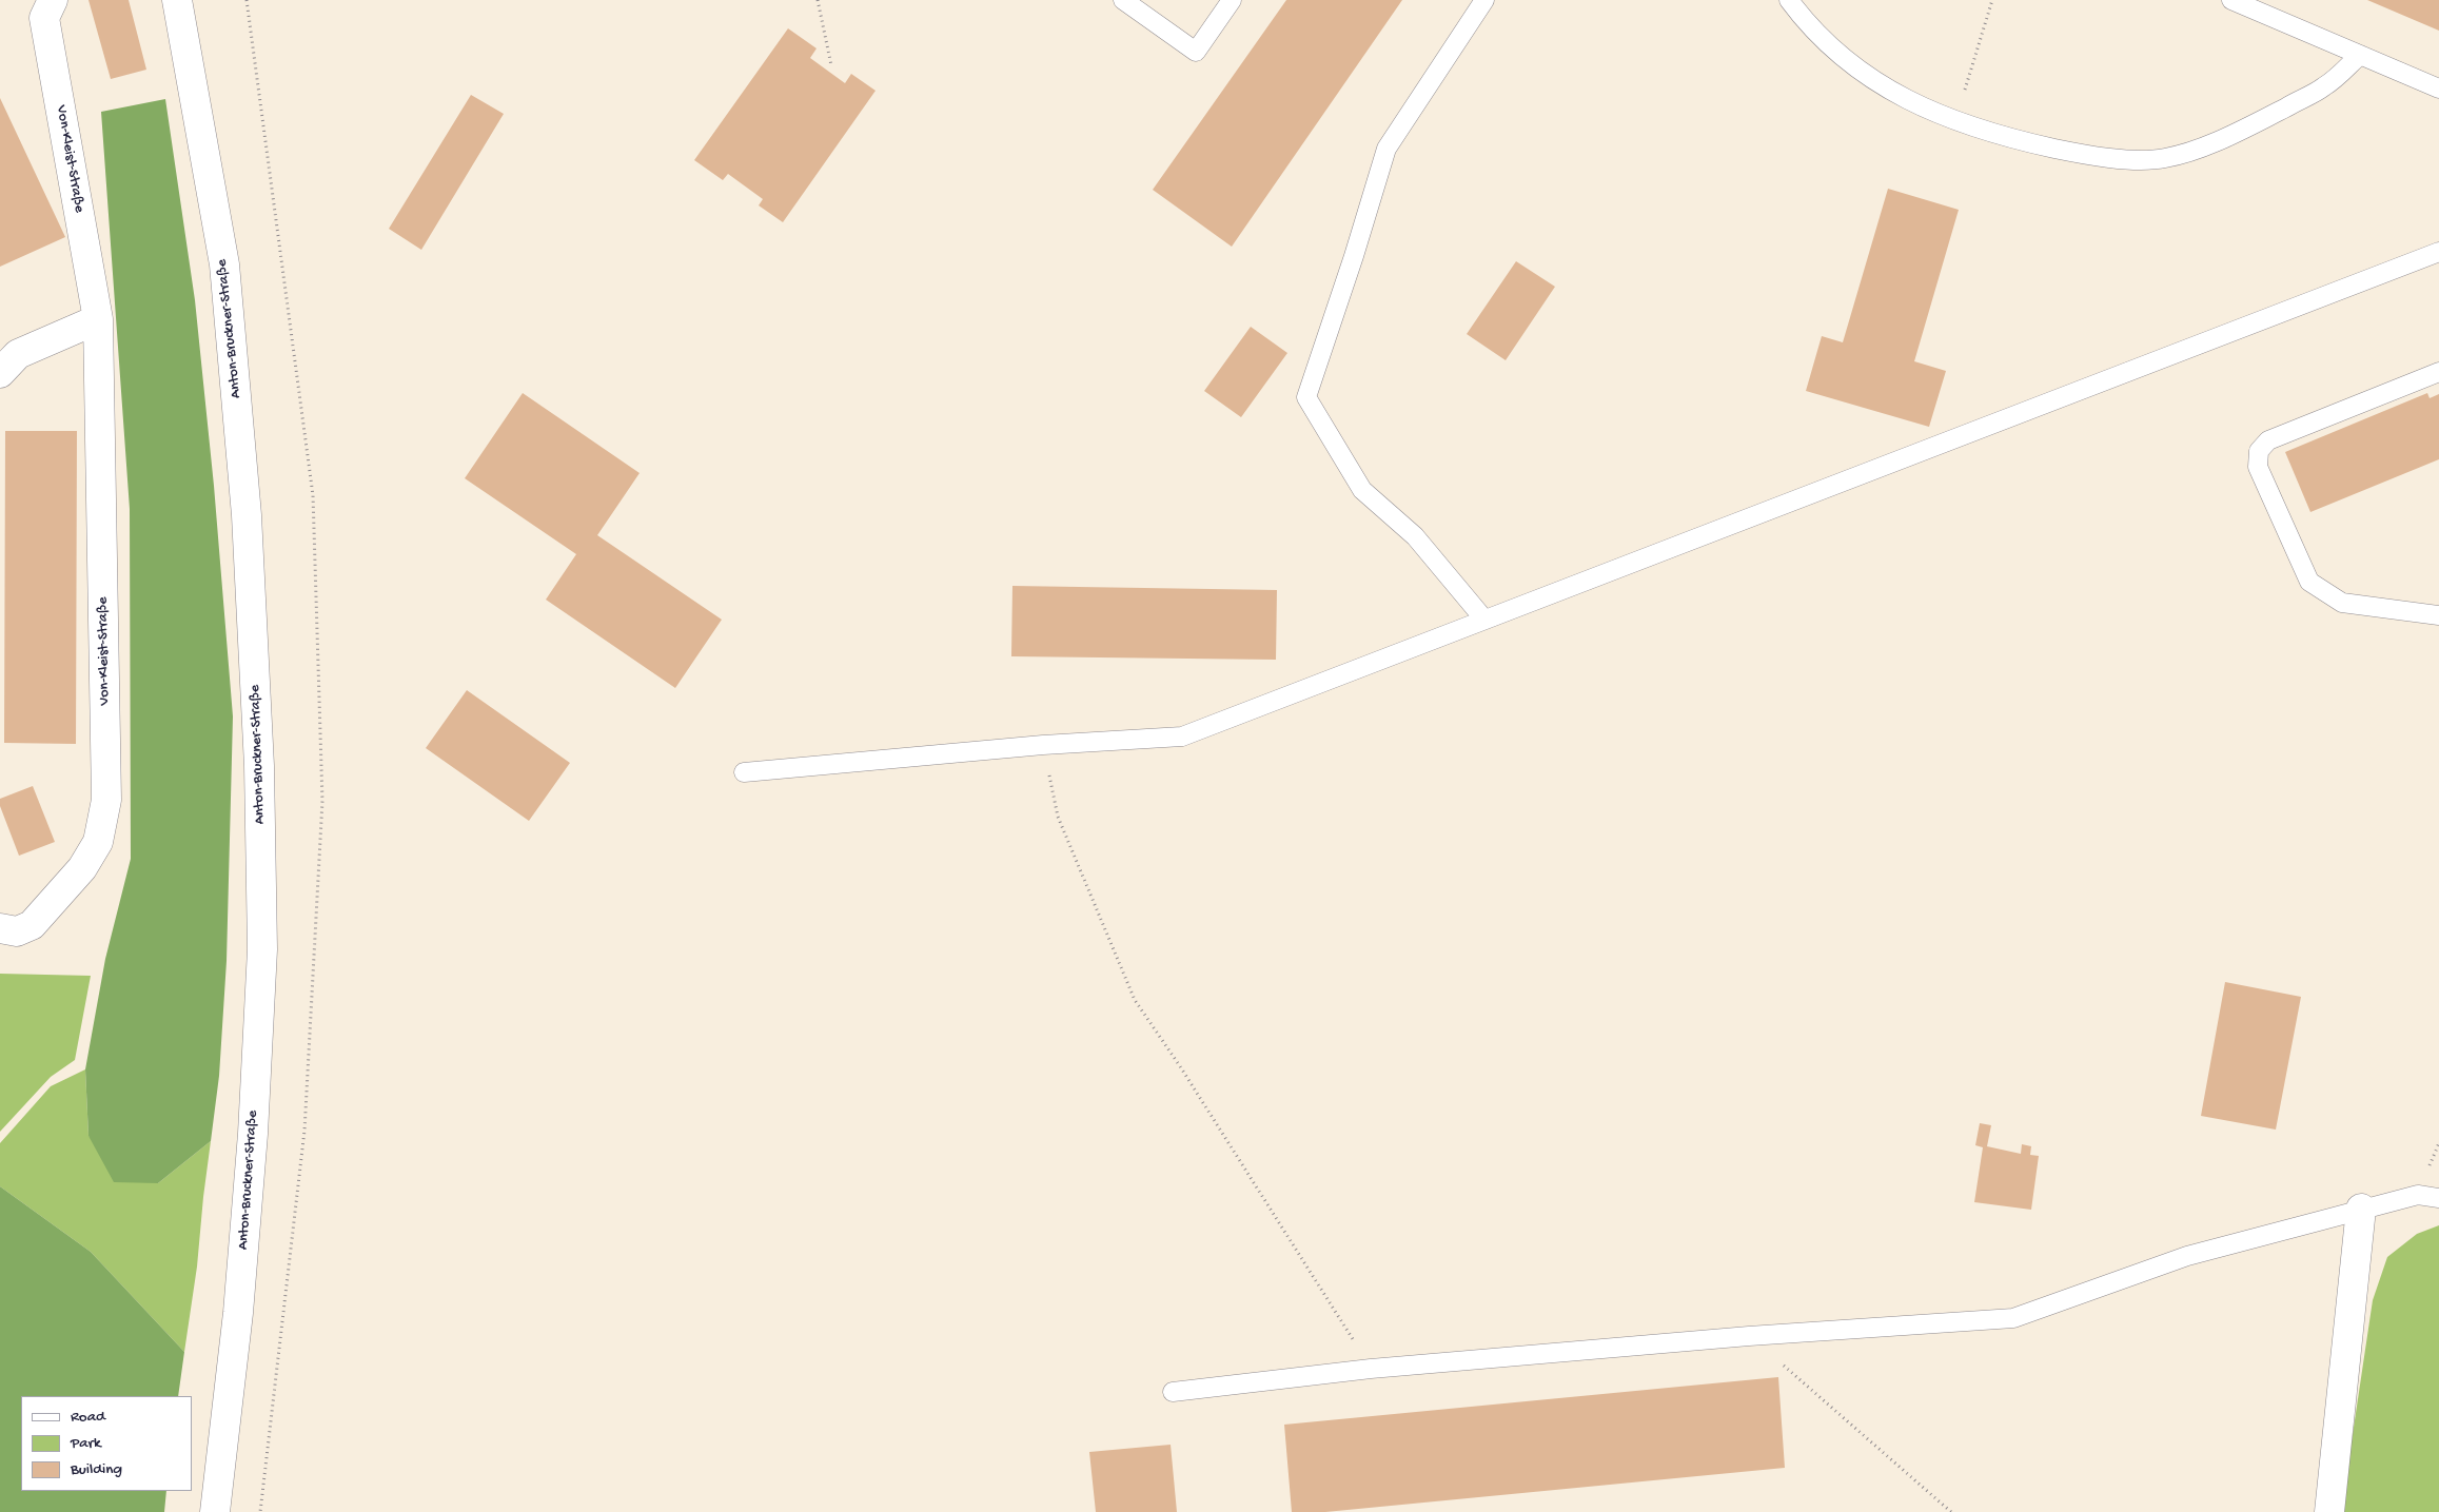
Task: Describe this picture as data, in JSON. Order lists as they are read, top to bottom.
{
  "streets": {
    "main road": ["Von-Kleist-Straße", "Anton-Bruckner-Straße"]
  },
  "legend": ["Road", "Park", "Building"]
}
